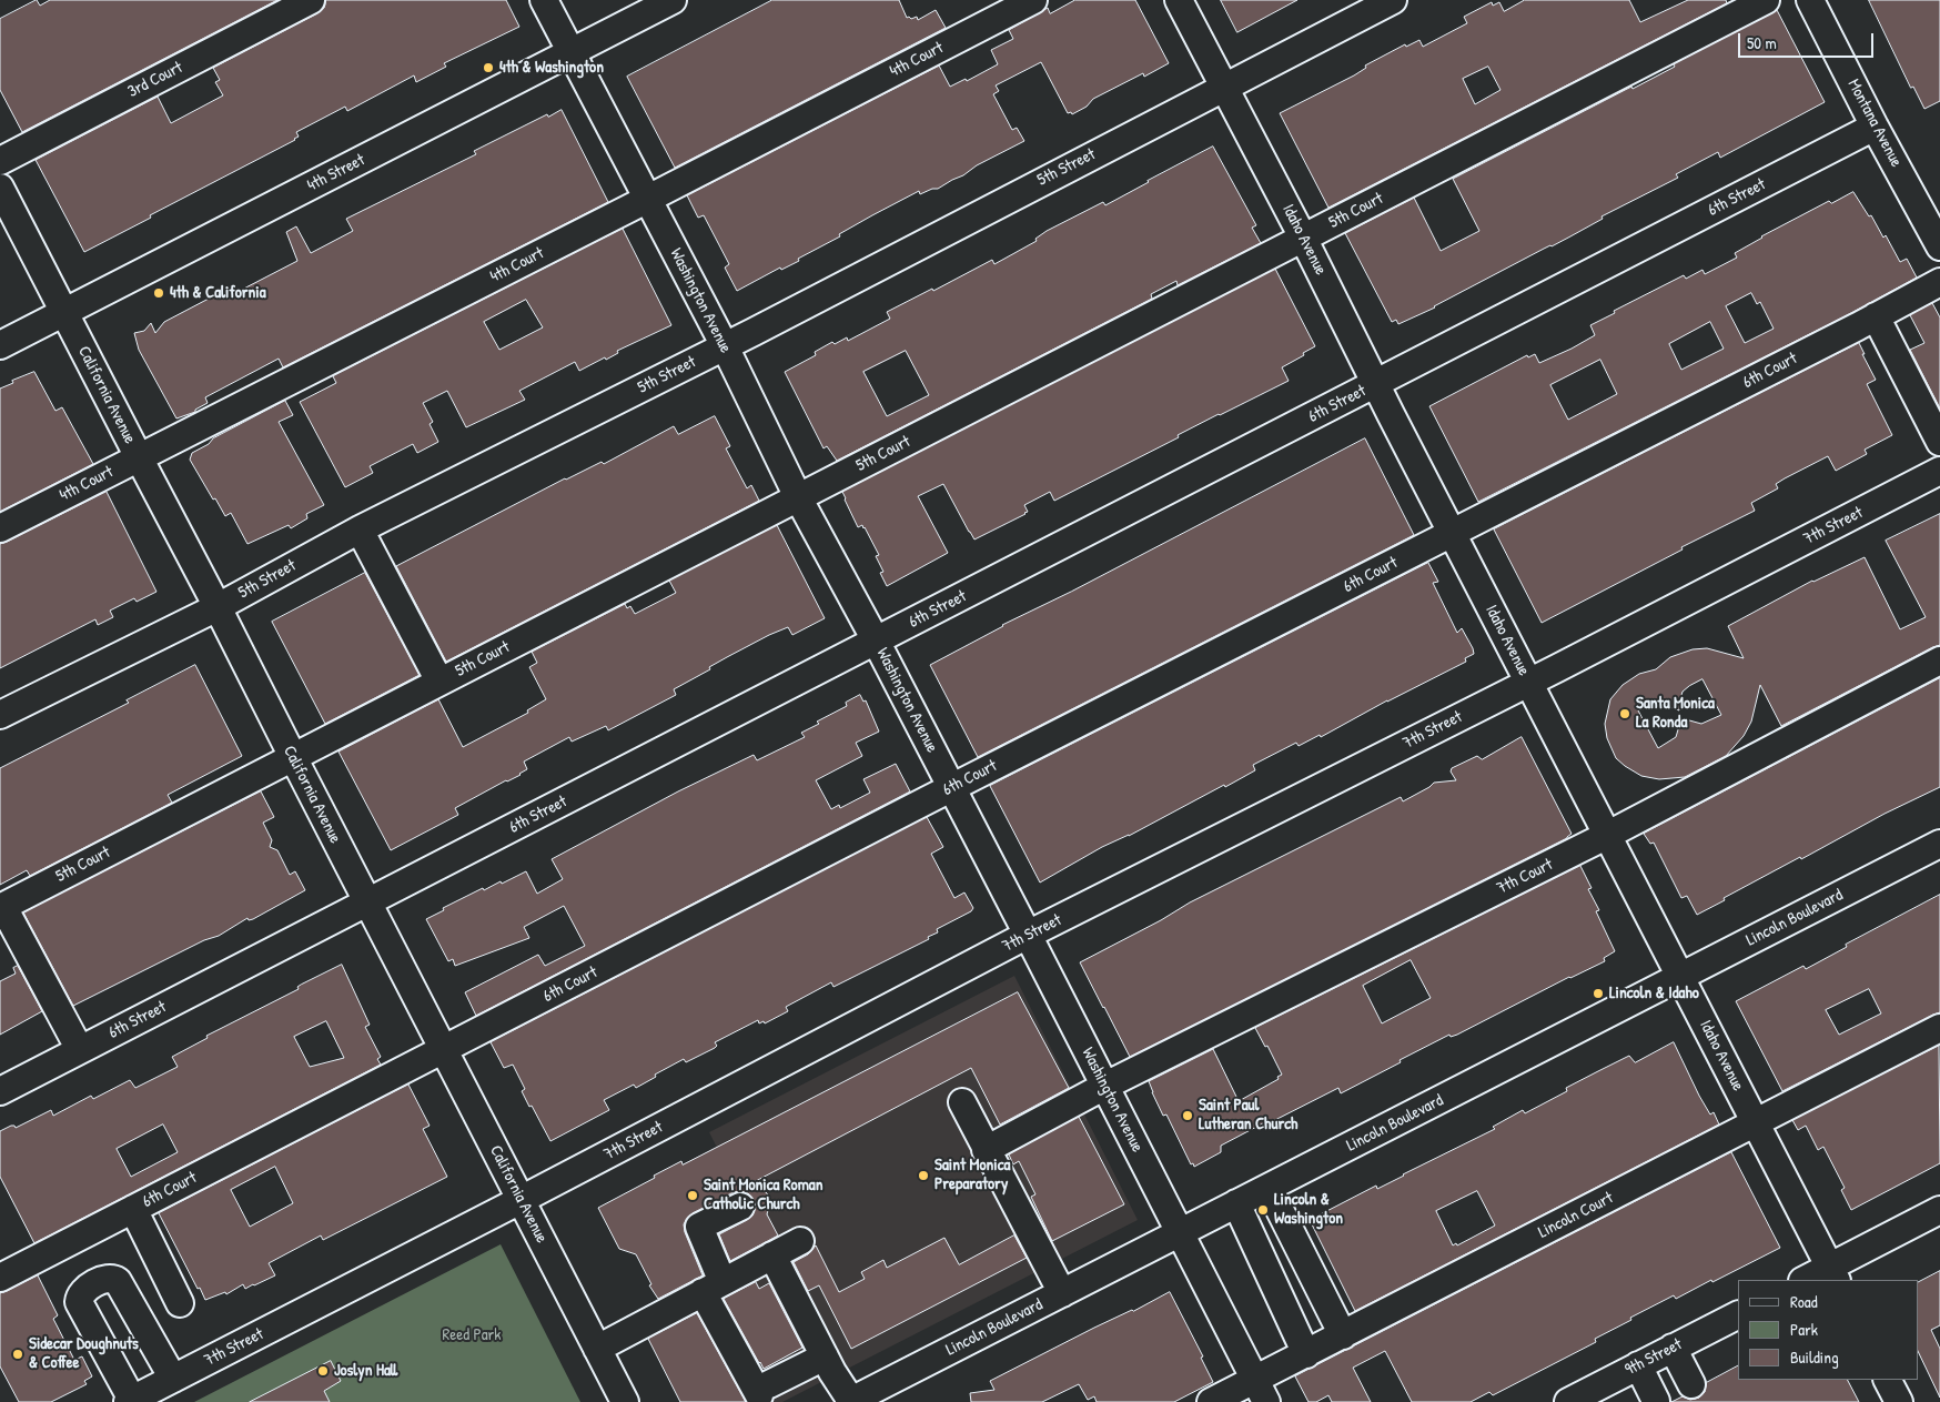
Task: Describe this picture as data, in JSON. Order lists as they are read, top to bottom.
{
  "streets": {
    "street": [
      "4th Court",
      "3rd Court",
      "Montana Avenue",
      "5th Street",
      "4th Street",
      "6th Street",
      "5th Court",
      "Idaho Avenue",
      "Washington Avenue",
      "6th Court",
      "California Avenue",
      "7th Street",
      "7th Court",
      "Lincoln Boulevard",
      "Lincoln Court",
      "9th Street"
    ]
  },
  "crossings": [
    ["4th Court", "Washington Avenue"],
    ["4th Court", "California Avenue"],
    ["Montana Avenue", "6th Street"],
    ["5th Street", "Idaho Avenue"],
    ["5th Street", "Washington Avenue"],
    ["5th Street", "California Avenue"],
    ["4th Street", "Washington Avenue"],
    ["4th Street", "California Avenue"],
    ["6th Street", "Idaho Avenue"],
    ["6th Street", "Washington Avenue"],
    ["6th Street", "California Avenue"],
    ["5th Court", "Idaho Avenue"],
    ["5th Court", "Washington Avenue"],
    ["5th Court", "California Avenue"],
    ["Idaho Avenue", "6th Court"],
    ["Idaho Avenue", "7th Street"],
    ["Idaho Avenue", "7th Court"],
    ["Idaho Avenue", "Lincoln Boulevard"],
    ["Idaho Avenue", "Lincoln Court"],
    ["Washington Avenue", "6th Court"],
    ["Washington Avenue", "7th Street"],
    ["Washington Avenue", "7th Court"],
    ["Washington Avenue", "Lincoln Boulevard"],
    ["Washington Avenue", "Lincoln Court"],
    ["6th Court", "California Avenue"],
    ["California Avenue", "7th Street"]
  ],
  "parks": ["Reed Park"],
  "places": [
    "4th & Washington",
    "4th & California",
    "Santa Monica La Ronda",
    "Lincoln & Idaho",
    "Saint Paul Lutheran Church",
    "Saint Monica Preparatory",
    "Saint Monica Roman Catholic Church",
    "Lincoln & Washington",
    "Sidecar Doughnuts & Coffee",
    "Joslyn Hall"
  ],
  "legend": ["Road", "Park", "Building"],
  "scale_bar": "50 m"
}
